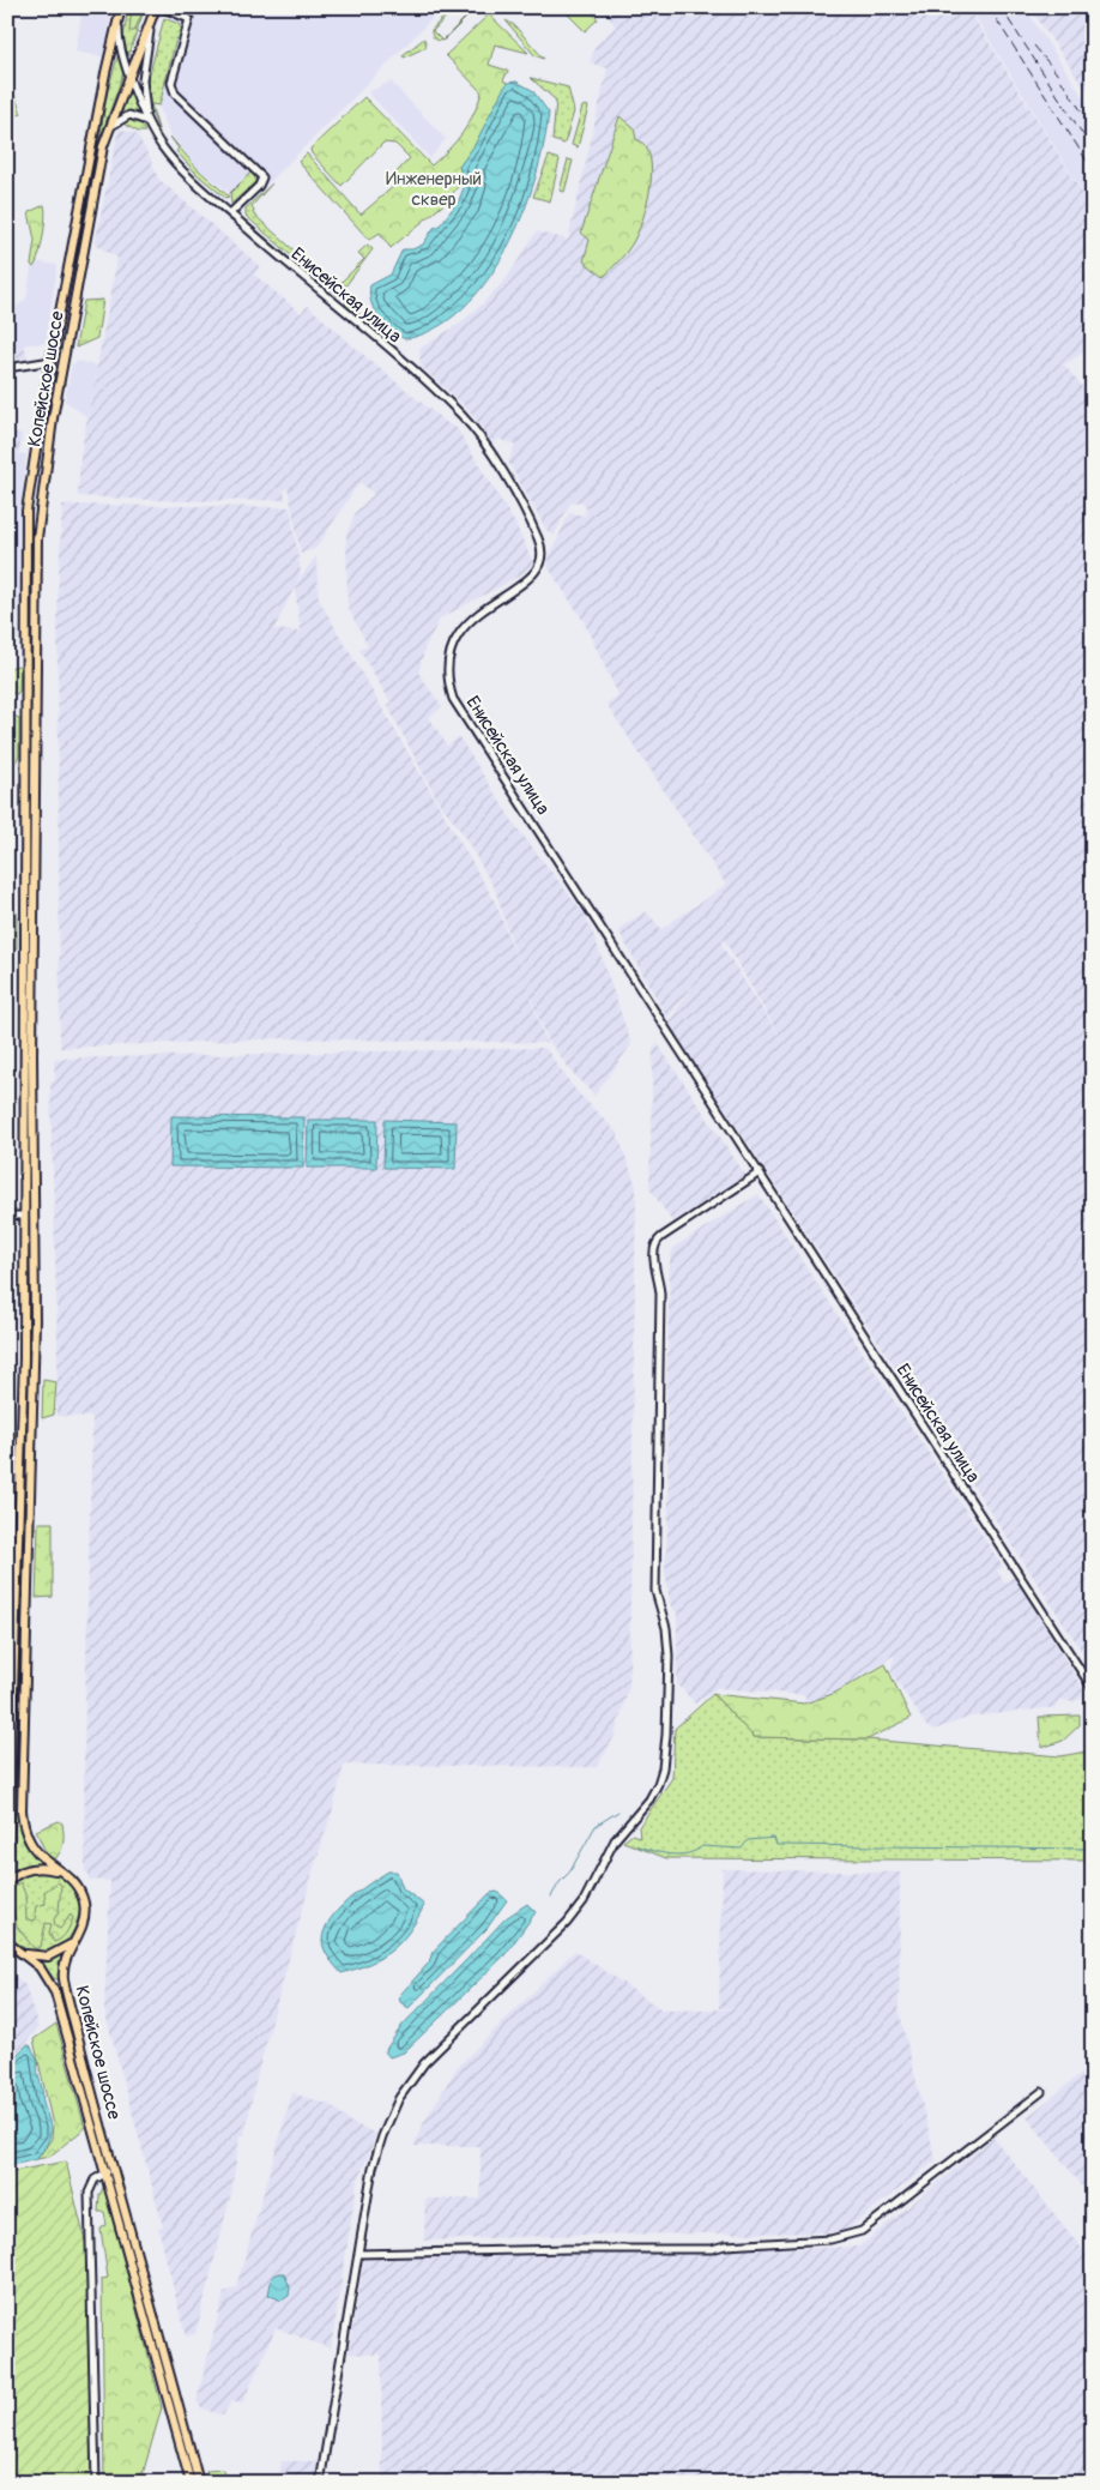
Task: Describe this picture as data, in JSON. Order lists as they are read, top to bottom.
{
  "streets": {
    "main road": ["Копейское шоссе"],
    "street": ["Енисейская улица"]
  },
  "crossings": [
    ["Енисейская улица", "Копейское шоссе"]
  ],
  "parks": ["Инженерный сквер"]
}
